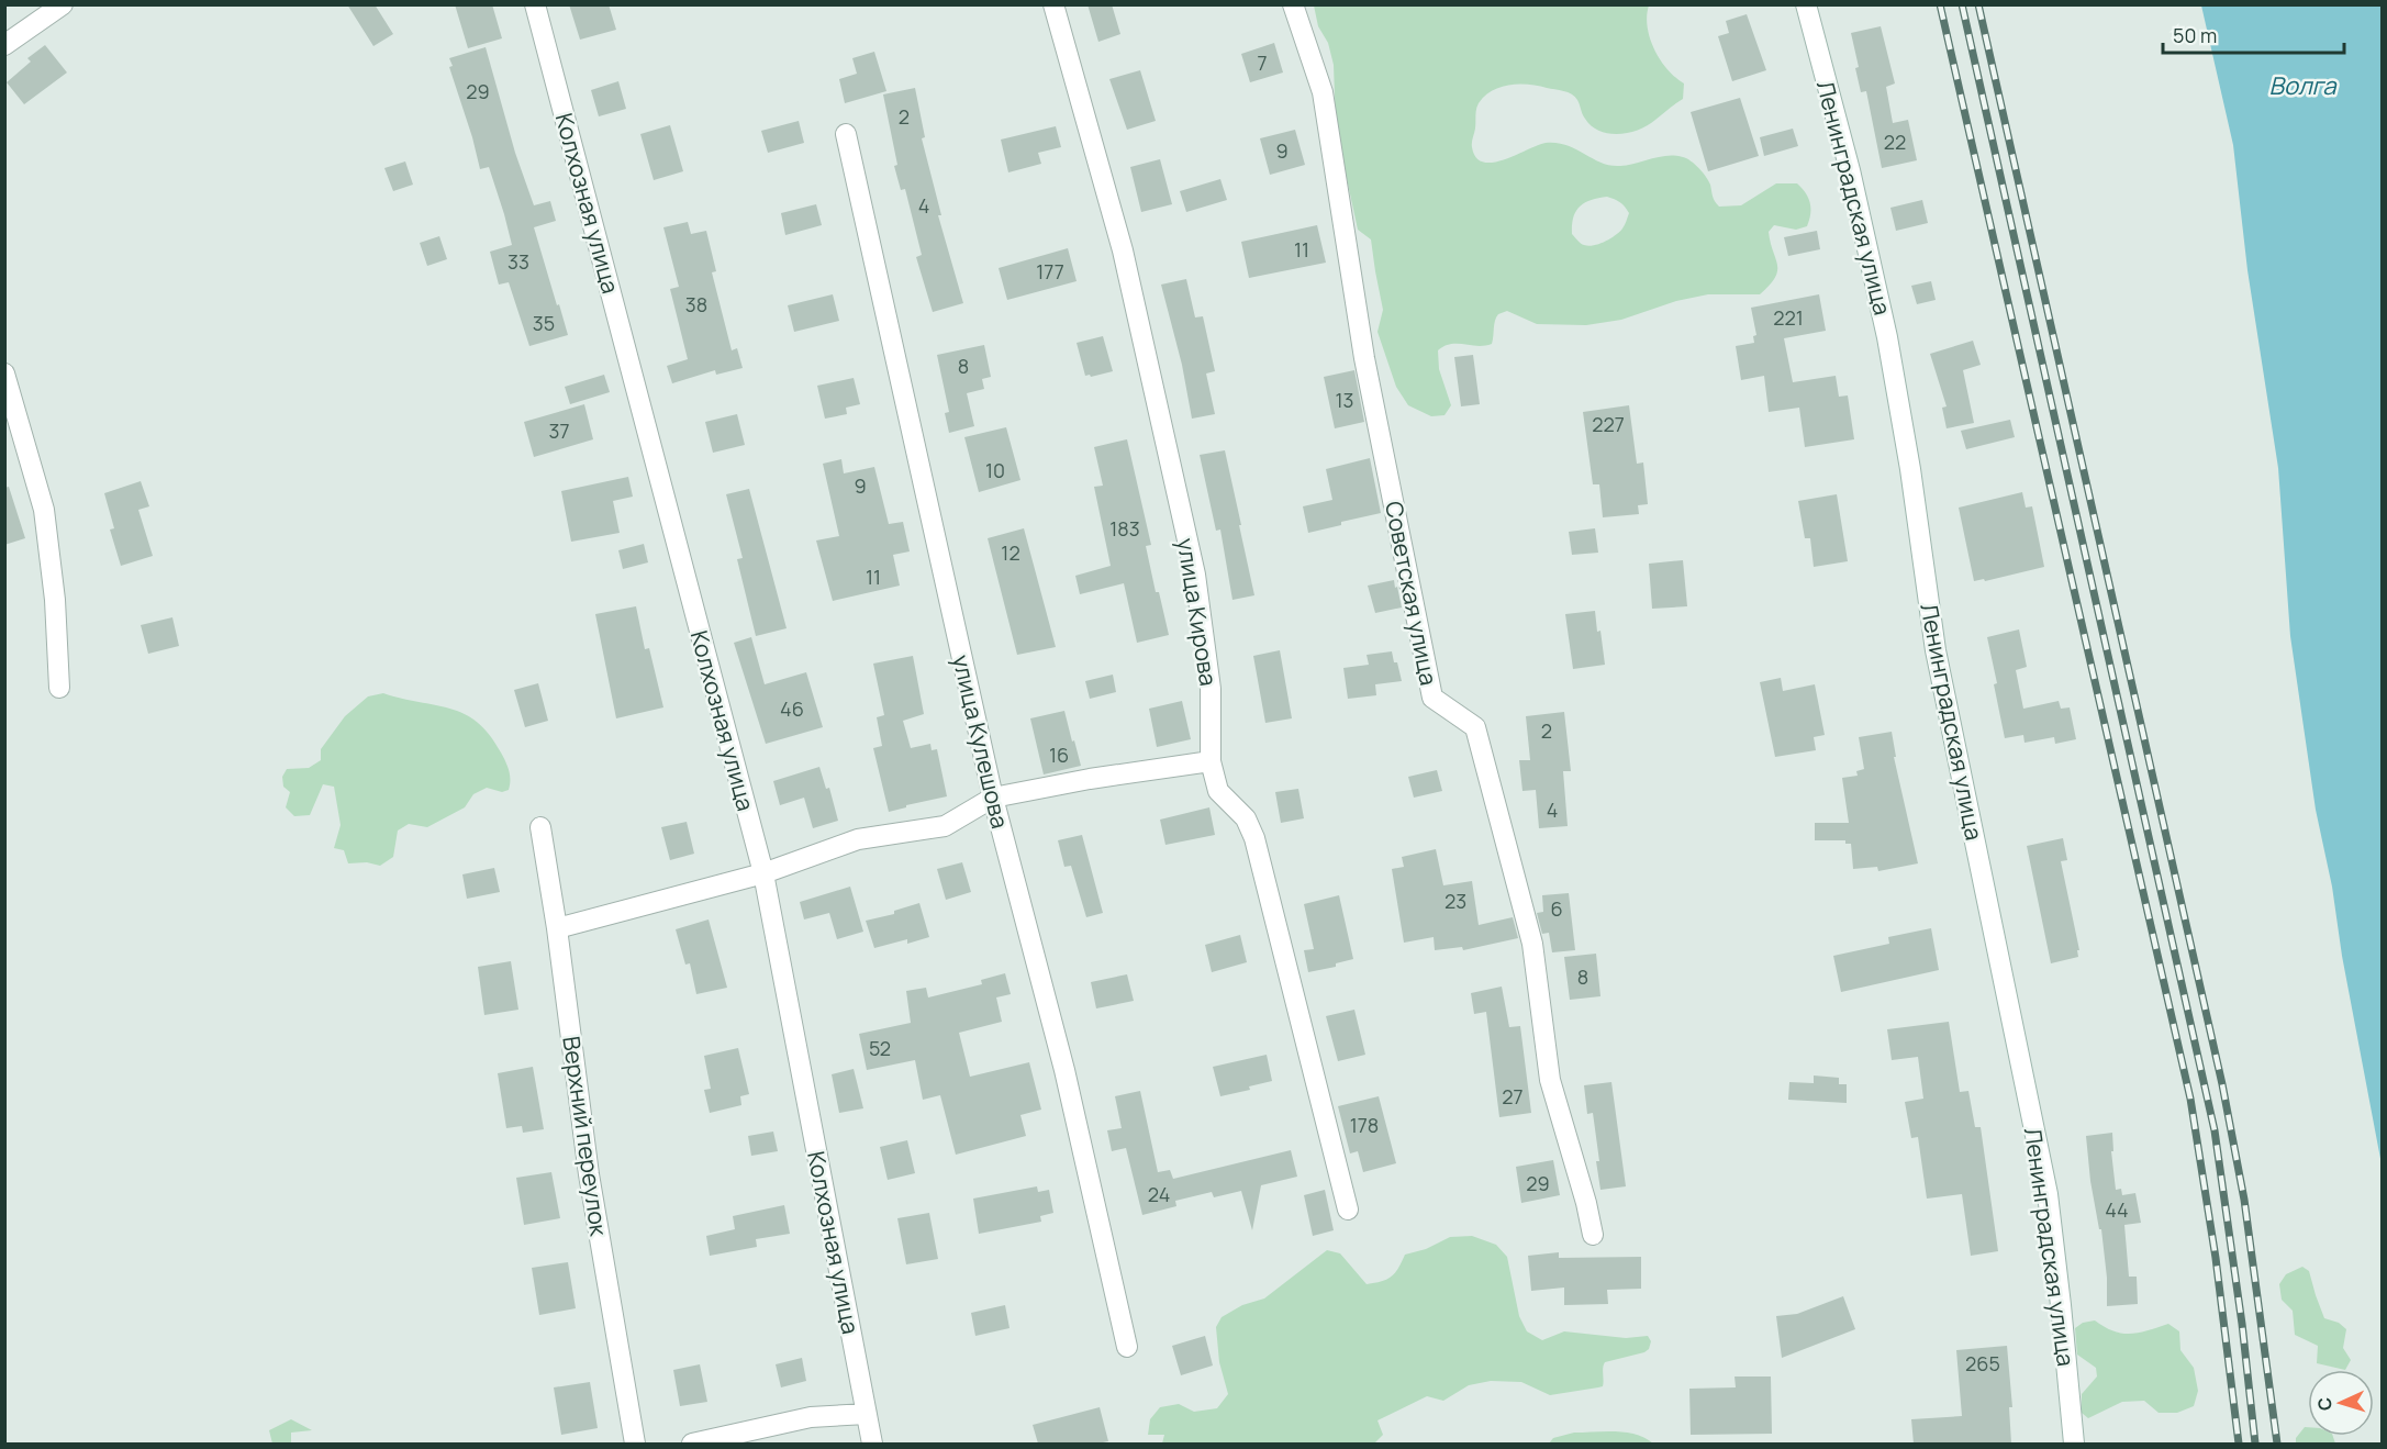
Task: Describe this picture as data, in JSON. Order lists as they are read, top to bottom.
{
  "streets": {
    "street": [
      "Ленинградская улица",
      "Колхозная улица",
      "Советская улица",
      "улица Кирова",
      "улица Кулешова",
      "Верхний переулок"
    ]
  },
  "water": ["Волга"],
  "house_numbers": [
    "7",
    "29",
    "2",
    "22",
    "9",
    "4",
    "11",
    "33",
    "177",
    "38",
    "221",
    "35",
    "8",
    "13",
    "227",
    "37",
    "10",
    "9",
    "183",
    "12",
    "11",
    "46",
    "2",
    "16",
    "4",
    "23",
    "6",
    "8",
    "52",
    "27",
    "178",
    "29",
    "24",
    "44",
    "265"
  ],
  "scale_bar": "50 m",
  "north": "left"
}
